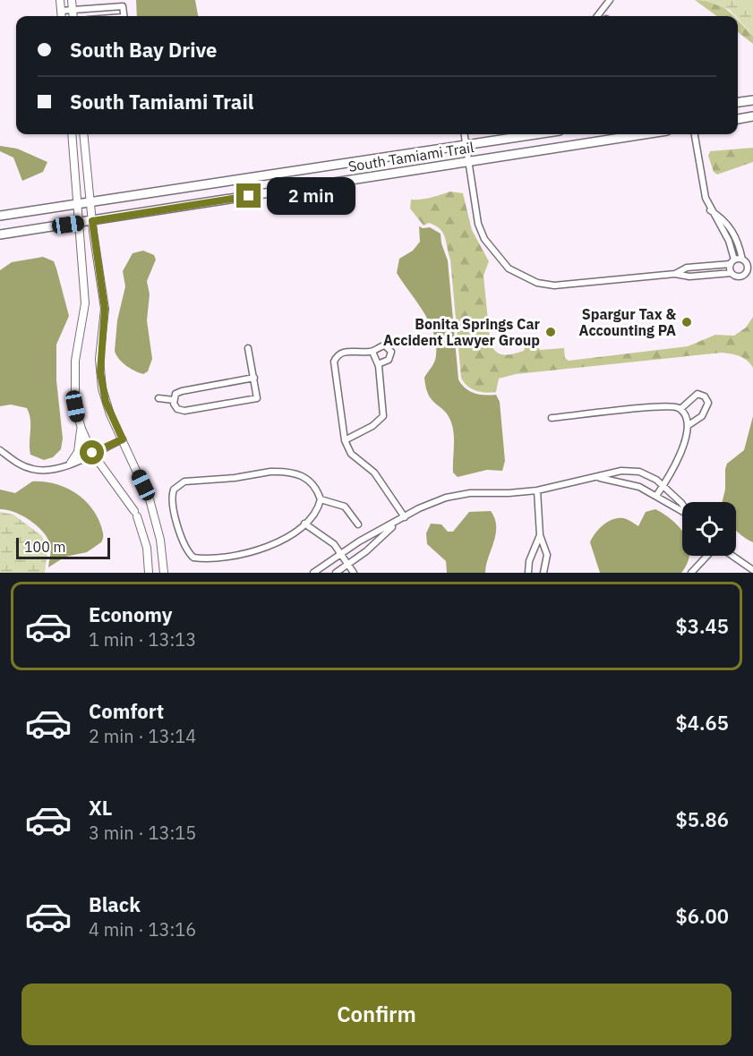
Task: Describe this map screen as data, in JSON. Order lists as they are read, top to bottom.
{
  "streets": {
    "main road": ["South Tamiami Trail"]
  },
  "places": ["Spargur Tax & Accounting PA", "Bonita Springs Car Accident Lawyer Group"],
  "scale_bar": "100 m",
  "page": {
    "banner": ["South Bay Drive", "South Tamiami Trail"],
    "bubble": "2 min",
    "scale": "100 m",
    "list": [
      {
        "name": "Economy",
        "note": "1 min · 13:13",
        "value": "$3.45"
      },
      {
        "name": "Comfort",
        "note": "2 min · 13:14",
        "value": "$4.65"
      },
      {
        "name": "XL",
        "note": "3 min · 13:15",
        "value": "$5.86"
      },
      {
        "name": "Black",
        "note": "4 min · 13:16",
        "value": "$6.00"
      }
    ],
    "buttons": "Confirm"
  }
}
